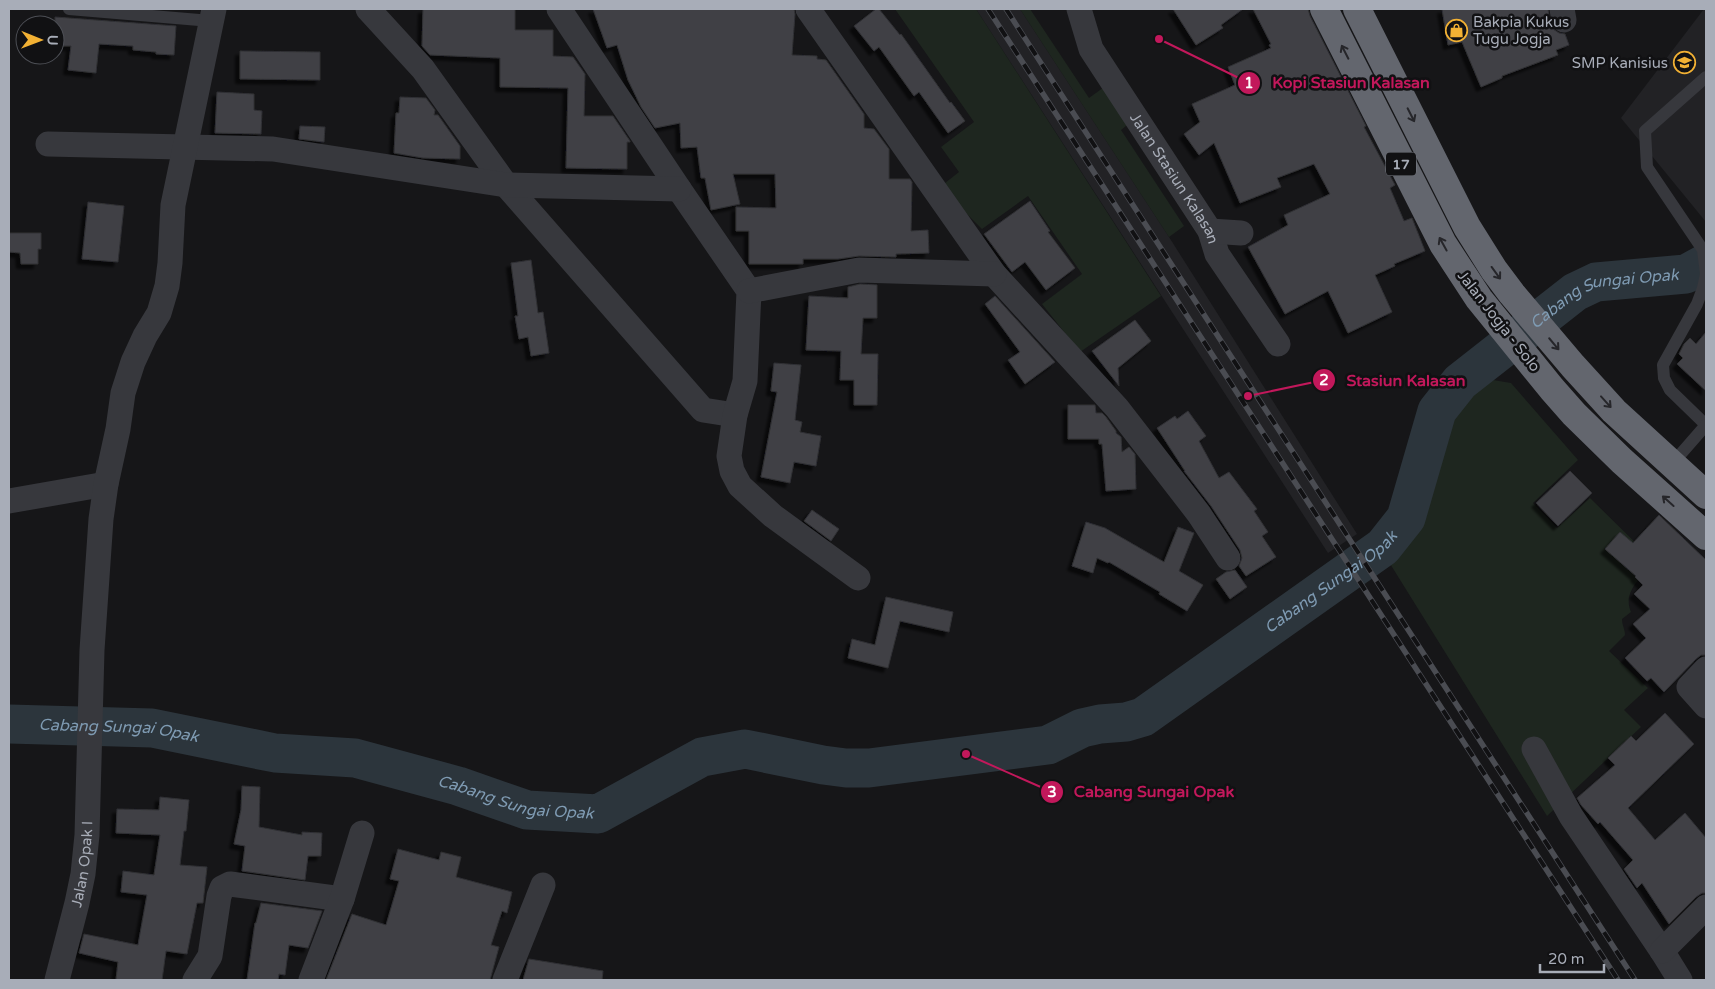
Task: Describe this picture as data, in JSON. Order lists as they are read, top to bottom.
{
  "streets": {
    "highway": ["17", "Jalan Jogja - Solo"],
    "street": ["Jalan Stasiun Kalasan", "Jalan Opak I"]
  },
  "water": ["Cabang Sungai Opak"],
  "places": {
    "shop": ["Bakpia Kukus Tugu Jogja"],
    "other": ["Kopi Stasiun Kalasan", "Stasiun Kalasan", "Cabang Sungai Opak"],
    "school or university": ["SMP Kanisius"]
  },
  "scale_bar": "20 m",
  "north": "right"
}
